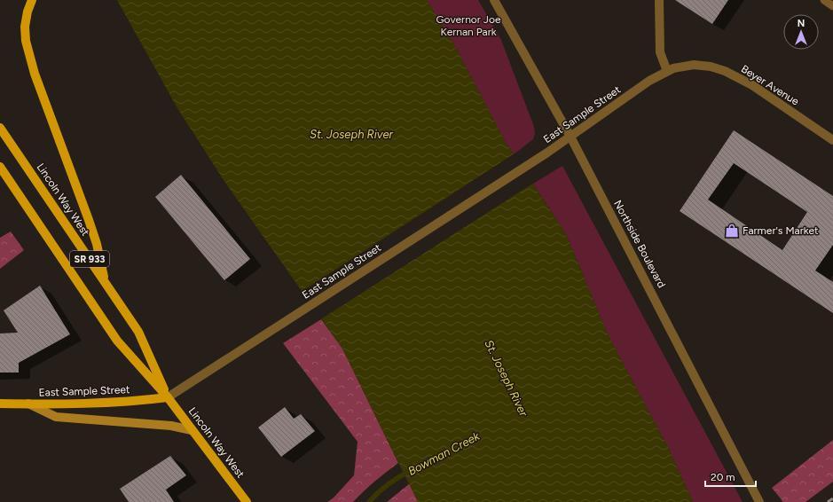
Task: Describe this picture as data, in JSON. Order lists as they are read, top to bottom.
{
  "streets": {
    "main road": ["East Sample Street", "Lincoln Way West", "SR 933"],
    "street": ["Beyer Avenue", "Northside Boulevard"]
  },
  "crossings": [
    ["Beyer Avenue", "East Sample Street"],
    ["East Sample Street", "Lincoln Way West"],
    ["East Sample Street", "Northside Boulevard"]
  ],
  "water": ["St. Joseph River", "Bowman Creek"],
  "parks": ["Governor Joe Kernan Park"],
  "places": {
    "shop": ["Farmer's Market"]
  },
  "scale_bar": "20 m",
  "north": "top"
}
